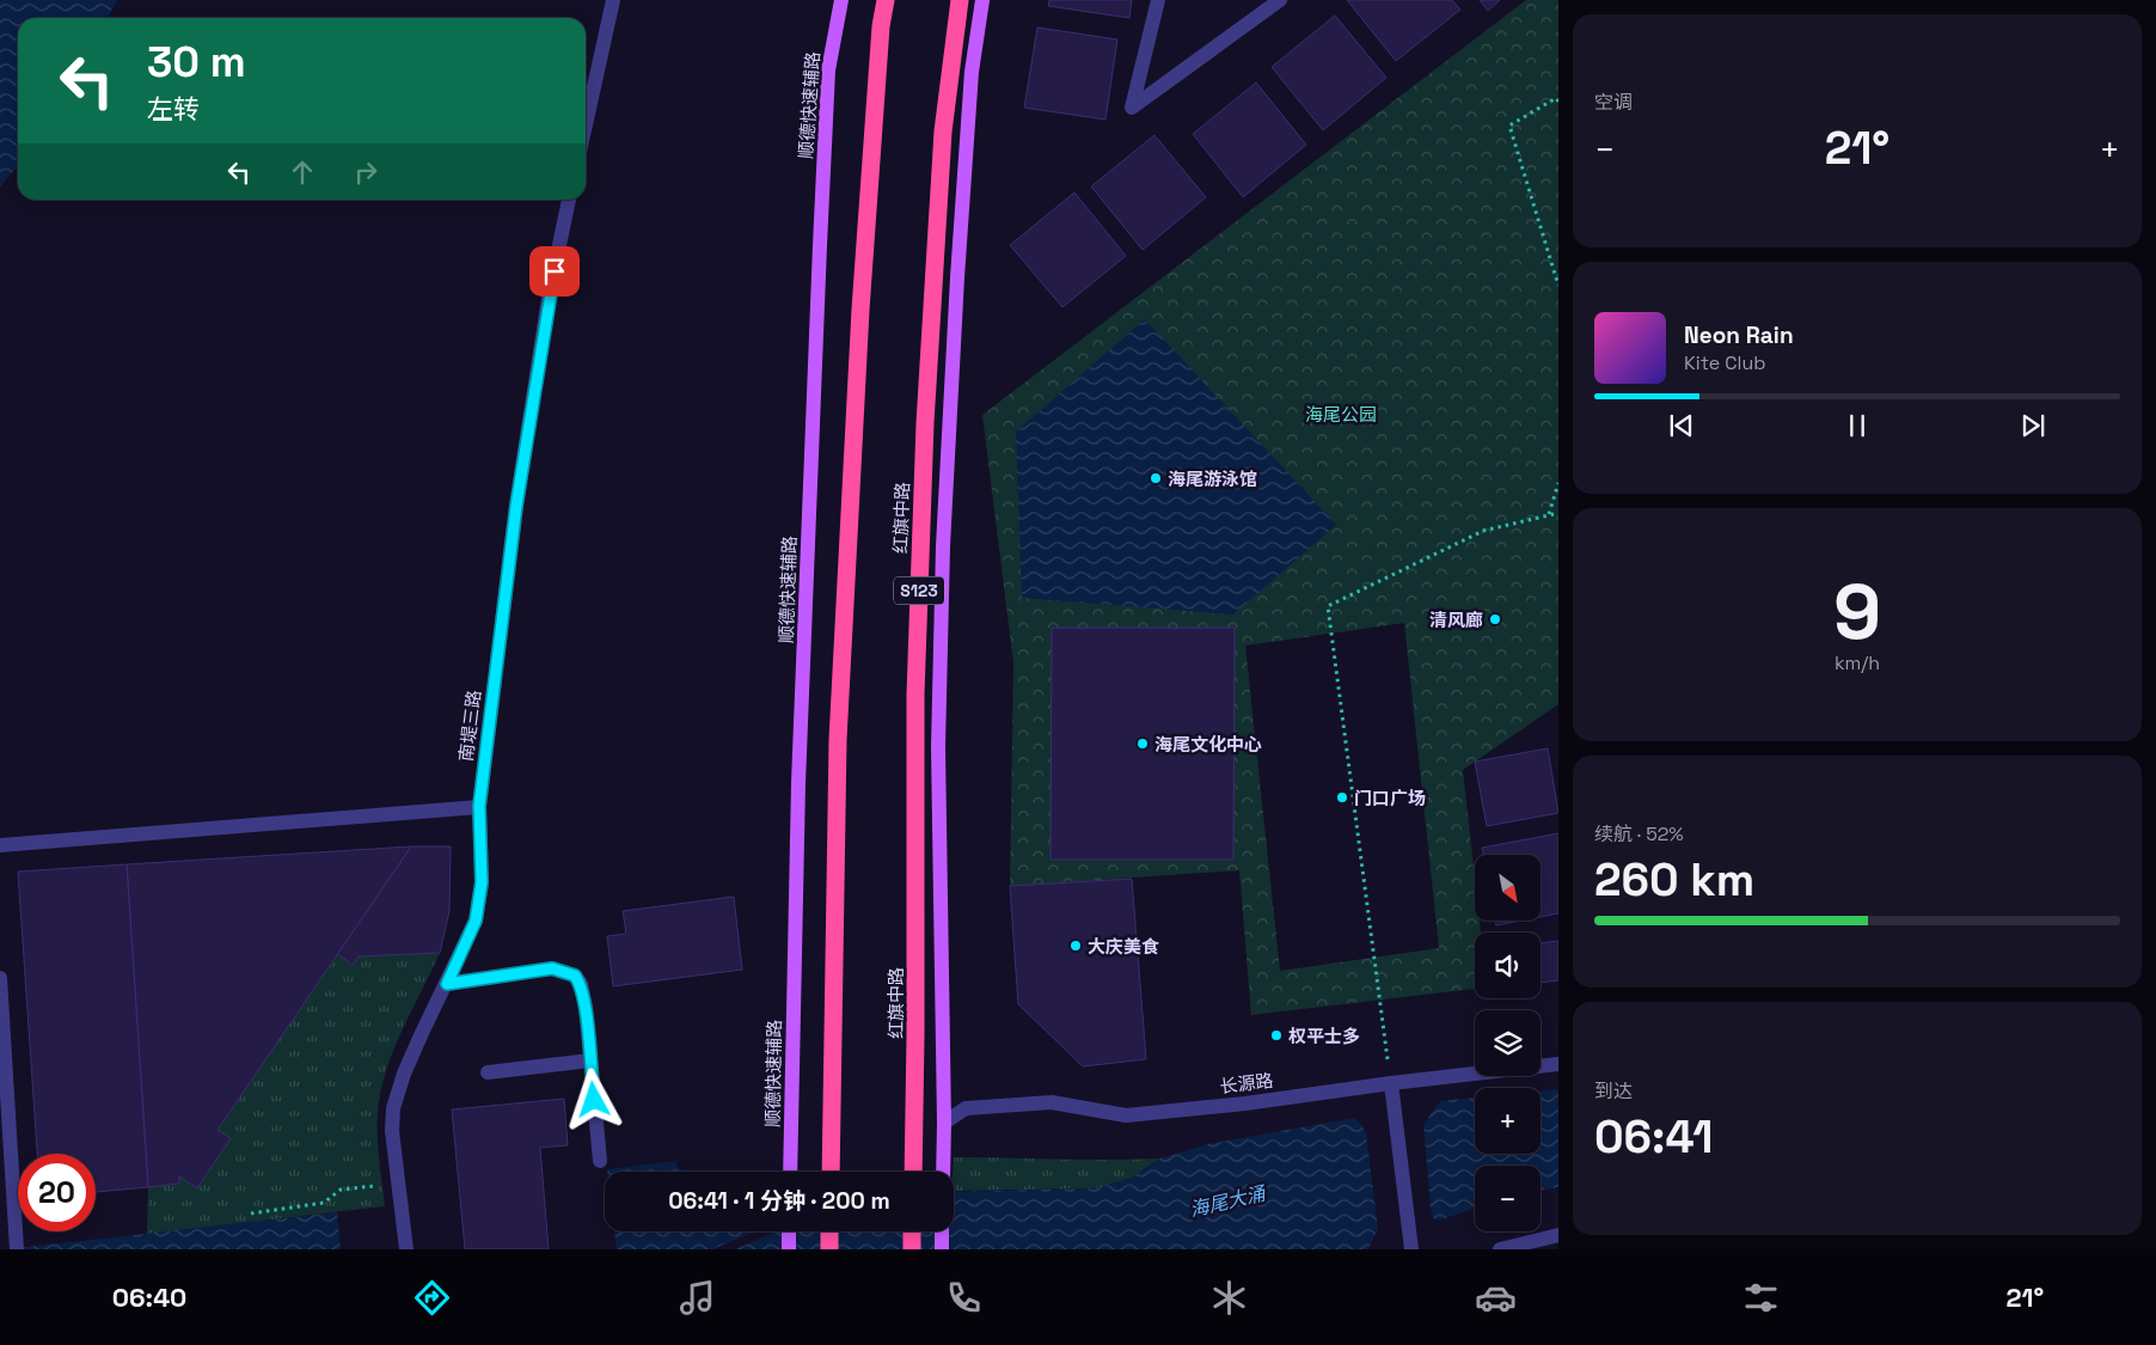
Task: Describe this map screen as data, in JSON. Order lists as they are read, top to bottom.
{
  "streets": {
    "highway": ["红旗中路", "S123"],
    "main road": ["顺德快速辅路"],
    "street": ["南堤三路", "长源路"]
  },
  "water": ["海尾大涌"],
  "parks": ["海尾公园"],
  "places": [
    "海尾游泳馆",
    "清风廊",
    "海尾文化中心",
    "门口广场",
    "大庆美食",
    "权平士多"
  ],
  "north": "bottom right",
  "page": {
    "tile": [
      "空调",
      ["9", "km/h"],
      ["续航 · 52%", "260 km"],
      ["到达", "06:41"]
    ],
    "turn": ["30 m", "左转"],
    "heat": ["−", "21°", "+"],
    "song": ["Neon Rain", "Kite Club"],
    "map_buttons": ["+", "−"],
    "limit": "20",
    "trip": "06:41 · 1 分钟 · 200 m",
    "tabs": ["06:40", "21°"]
  }
}
